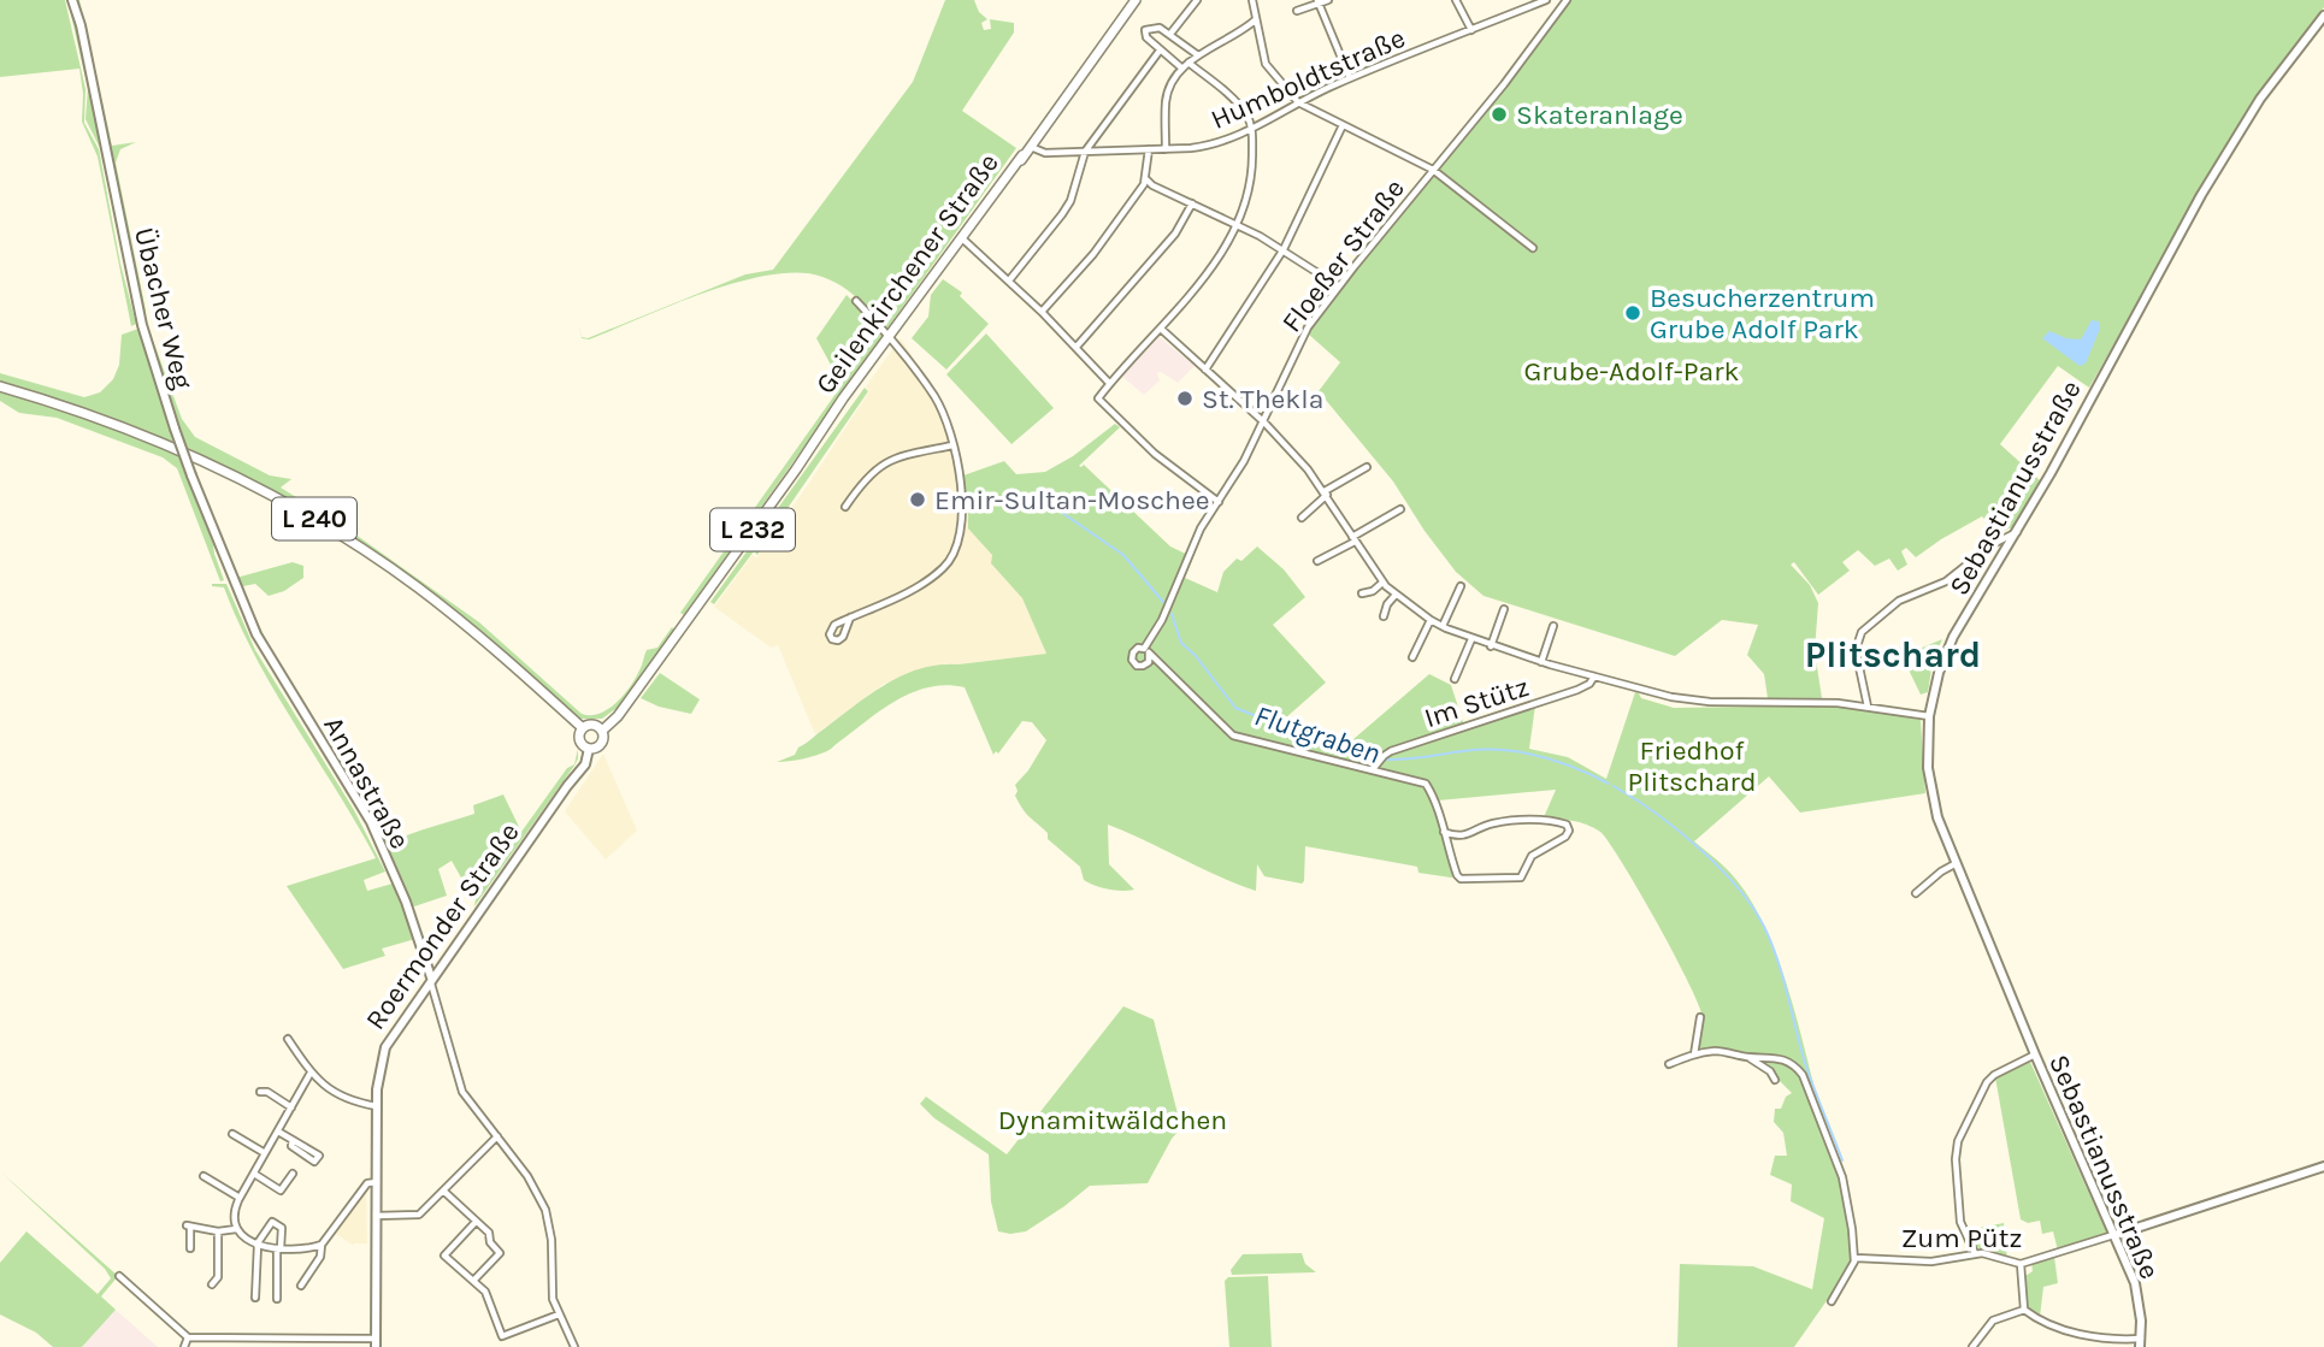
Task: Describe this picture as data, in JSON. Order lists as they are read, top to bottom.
{
  "streets": {
    "main road": [
      "Geilenkirchener Straße",
      "Übacher Weg",
      "Sebastianusstraße",
      "L 240",
      "L 232",
      "Annastraße",
      "Roermonder Straße"
    ],
    "street": [
      "Humboldtstraße",
      "Floeßer Straße",
      "Im Stütz",
      "Zum Pütz"
    ]
  },
  "crossings": [
    ["Humboldtstraße", "Geilenkirchener Straße"],
    ["Floeßer Straße", "Im Stütz"],
    ["Geilenkirchener Straße", "L 240"],
    ["Geilenkirchener Straße", "Roermonder Straße"],
    ["Übacher Weg", "Annastraße"],
    ["Sebastianusstraße", "Zum Pütz"],
    ["L 240", "Roermonder Straße"],
    ["Annastraße", "Roermonder Straße"]
  ],
  "districts": ["Plitschard"],
  "water": ["Flutgraben"],
  "parks": ["Grube-Adolf-Park", "Friedhof Plitschard", "Dynamitwäldchen"],
  "places": [
    "Skateranlage",
    "Besucherzentrum Grube Adolf Park",
    "St. Thekla",
    "Emir-Sultan-Moschee"
  ]
}
